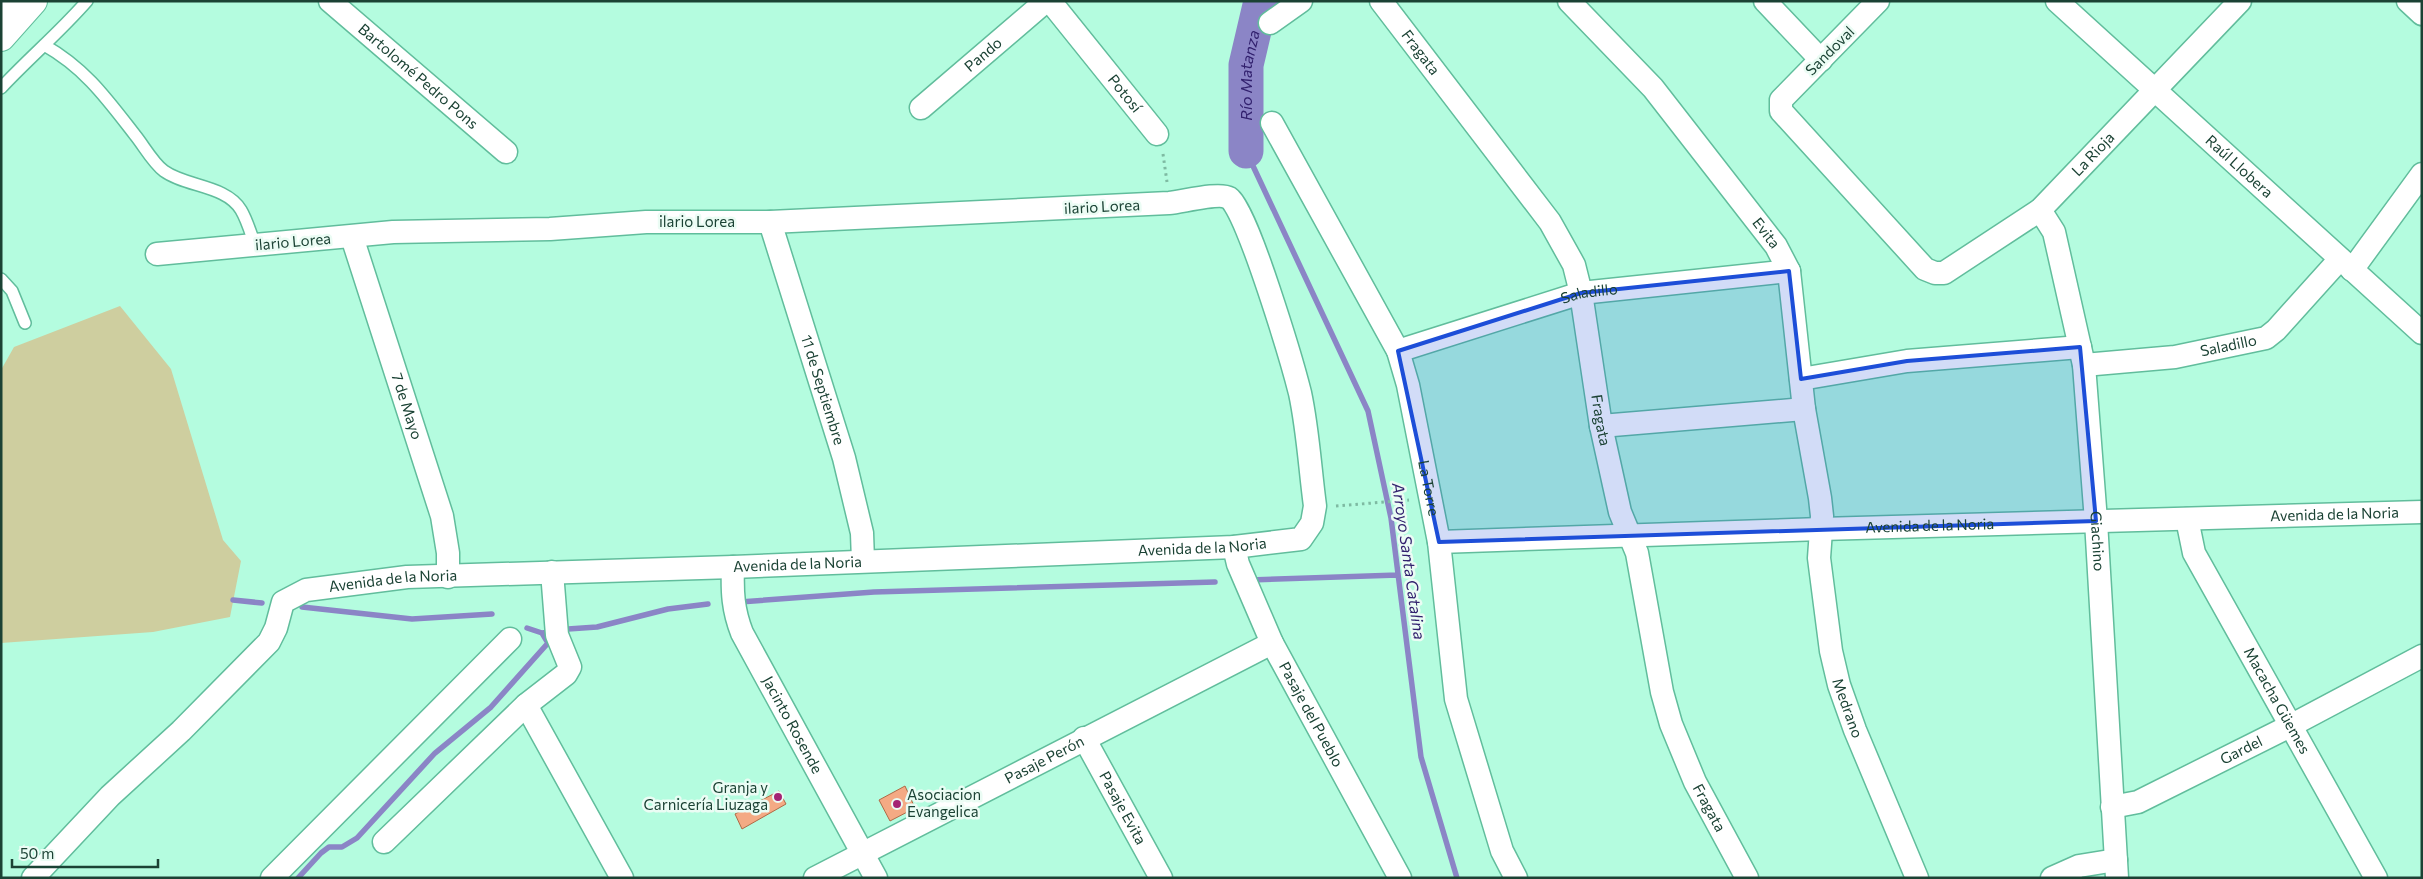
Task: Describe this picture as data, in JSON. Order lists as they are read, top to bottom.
{
  "streets": {
    "street": [
      "Sandoval",
      "Fragata",
      "Pando",
      "Bartolomé Pedro Pons",
      "Potosí",
      "La Rioja",
      "Raúl Llobera",
      "ilario Lorea",
      "Evita",
      "Saladillo",
      "11 de Septiembre",
      "7 de Mayo",
      "La Torre",
      "Avenida de la Noria",
      "Giachino",
      "Macacha Güemes",
      "Medrano",
      "Pasaje del Pueblo",
      "Jacinto Rosende",
      "Gardel",
      "Pasaje Perón",
      "Pasaje Evita"
    ]
  },
  "crossings": [
    ["Sandoval", "La Rioja"],
    ["Fragata", "Saladillo"],
    ["Fragata", "Avenida de la Noria"],
    ["Pando", "Potosí"],
    ["La Rioja", "Raúl Llobera"],
    ["La Rioja", "Giachino"],
    ["Raúl Llobera", "Saladillo"],
    ["ilario Lorea", "11 de Septiembre"],
    ["ilario Lorea", "7 de Mayo"],
    ["ilario Lorea", "Avenida de la Noria"],
    ["Evita", "Saladillo"],
    ["Evita", "Avenida de la Noria"],
    ["Evita", "Medrano"],
    ["Saladillo", "La Torre"],
    ["Saladillo", "Giachino"],
    ["11 de Septiembre", "Avenida de la Noria"],
    ["7 de Mayo", "Avenida de la Noria"],
    ["La Torre", "Avenida de la Noria"],
    ["Avenida de la Noria", "Giachino"],
    ["Avenida de la Noria", "Macacha Güemes"],
    ["Avenida de la Noria", "Medrano"],
    ["Avenida de la Noria", "Pasaje del Pueblo"],
    ["Avenida de la Noria", "Jacinto Rosende"],
    ["Giachino", "Gardel"],
    ["Macacha Güemes", "Gardel"],
    ["Pasaje del Pueblo", "Pasaje Perón"],
    ["Jacinto Rosende", "Pasaje Perón"],
    ["Pasaje Perón", "Pasaje Evita"]
  ],
  "water": ["Río Matanza", "Arroyo Santa Catalina"],
  "places": ["Granja y Carnicería Liuzaga", "Asociacion Evangelica"],
  "scale_bar": "50 m"
}
